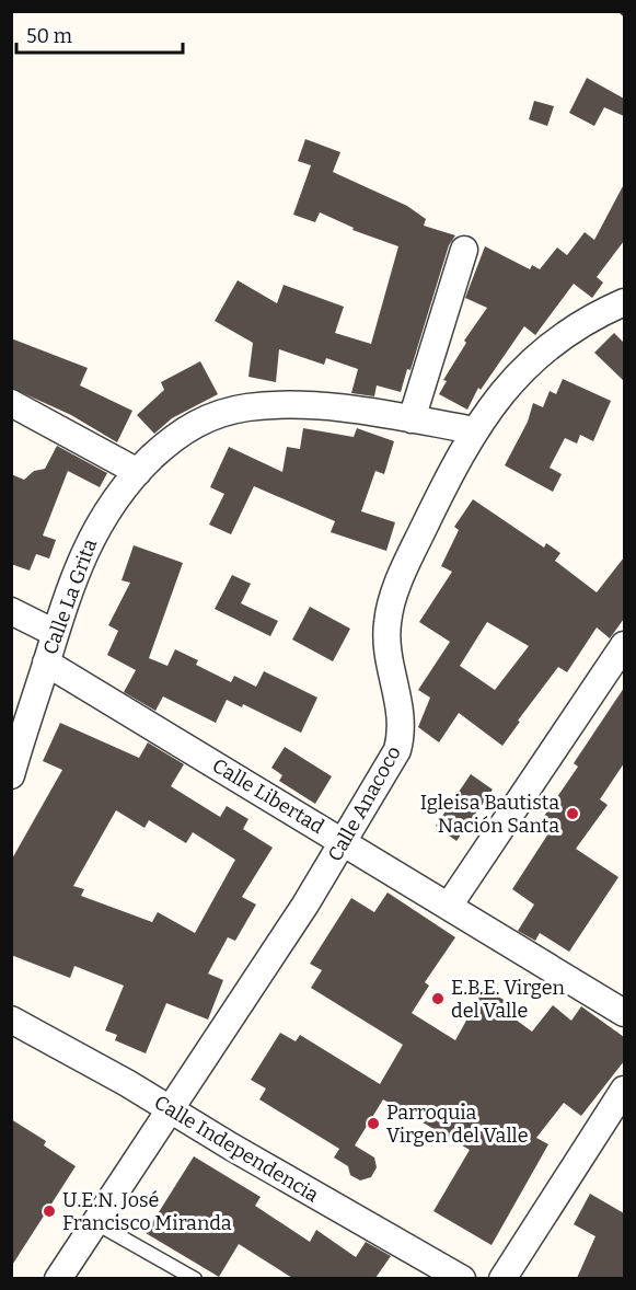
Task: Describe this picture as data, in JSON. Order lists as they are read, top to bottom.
{
  "streets": {
    "street": [
      "Calle La Grita",
      "Calle Libertad",
      "Calle Anacoco",
      "Calle Independencia"
    ]
  },
  "crossings": [
    ["Calle La Grita", "Calle Libertad"],
    ["Calle La Grita", "Calle Anacoco"],
    ["Calle Libertad", "Calle Anacoco"],
    ["Calle Anacoco", "Calle Independencia"]
  ],
  "places": [
    "Igleisa Bautista Nación Santa",
    "E.B.E. Virgen del Valle",
    "Parroquia Virgen del Valle",
    "U.E.N. José Francisco Miranda"
  ],
  "scale_bar": "50 m"
}
